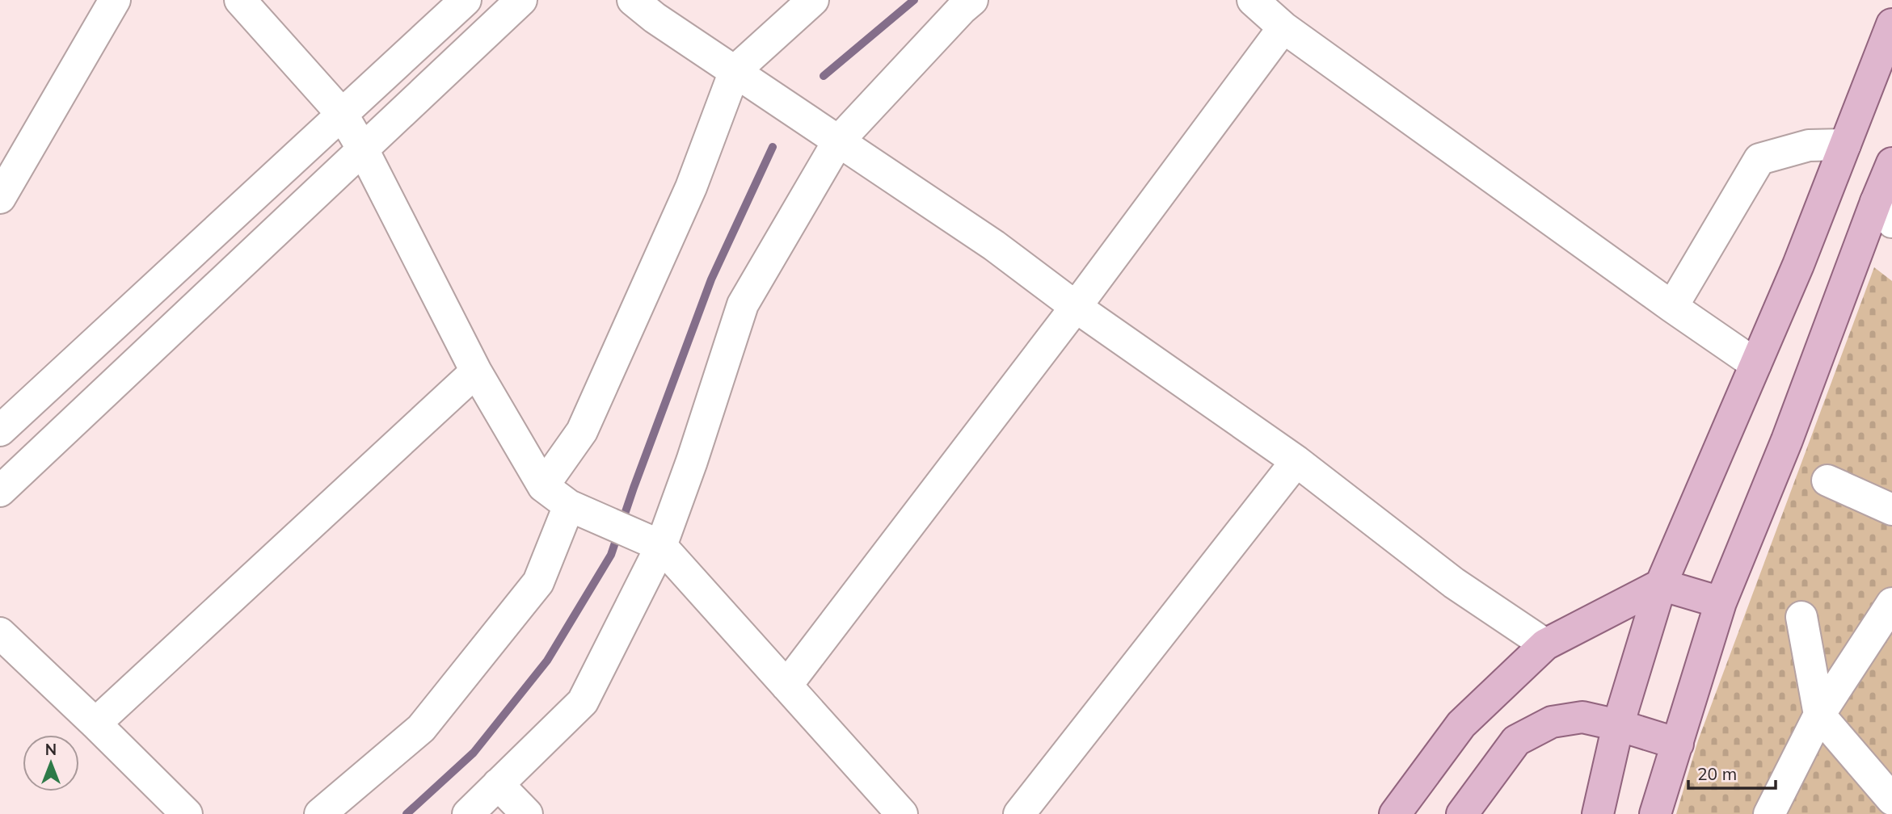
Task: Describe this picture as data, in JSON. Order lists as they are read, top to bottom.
{
  "scale_bar": "20 m",
  "north": "top"
}
